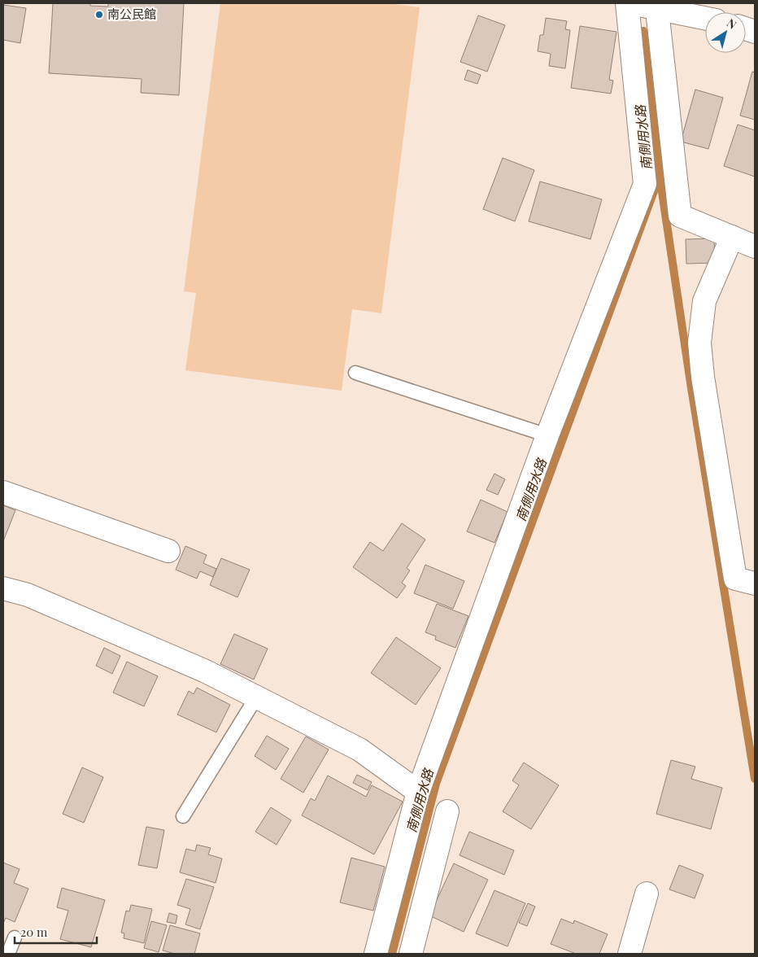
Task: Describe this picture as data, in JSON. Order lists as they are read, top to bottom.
{
  "water": ["南側用水路"],
  "places": ["南公民館"],
  "scale_bar": "20 m",
  "north": "top right"
}
